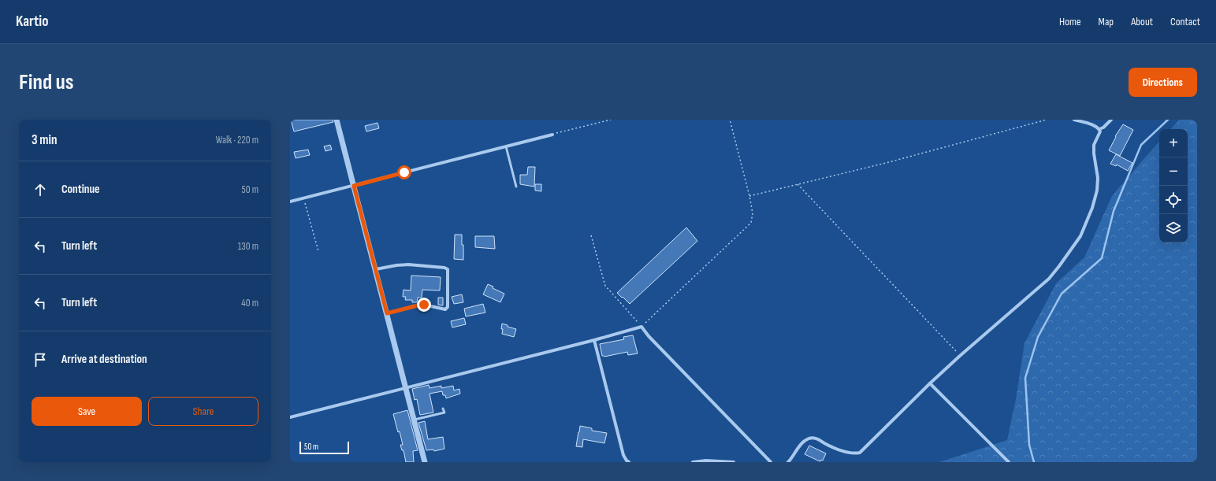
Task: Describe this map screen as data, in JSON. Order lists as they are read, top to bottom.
{
  "scale_bar": "50 m",
  "page": {
    "header": "Kartio",
    "nav": [
      "Home",
      "Map",
      "About",
      "Contact"
    ],
    "buttons": [
      "Directions",
      ["Save", "Share"]
    ],
    "title": "Find us",
    "heading": ["3 min", "Walk · 220 m"],
    "map_buttons": ["+", "−"],
    "list": [
      ["Continue", "50 m"],
      ["Turn left", "130 m"],
      ["Turn left", "40 m"],
      "Arrive at destination"
    ],
    "scale": "50 m"
  }
}
